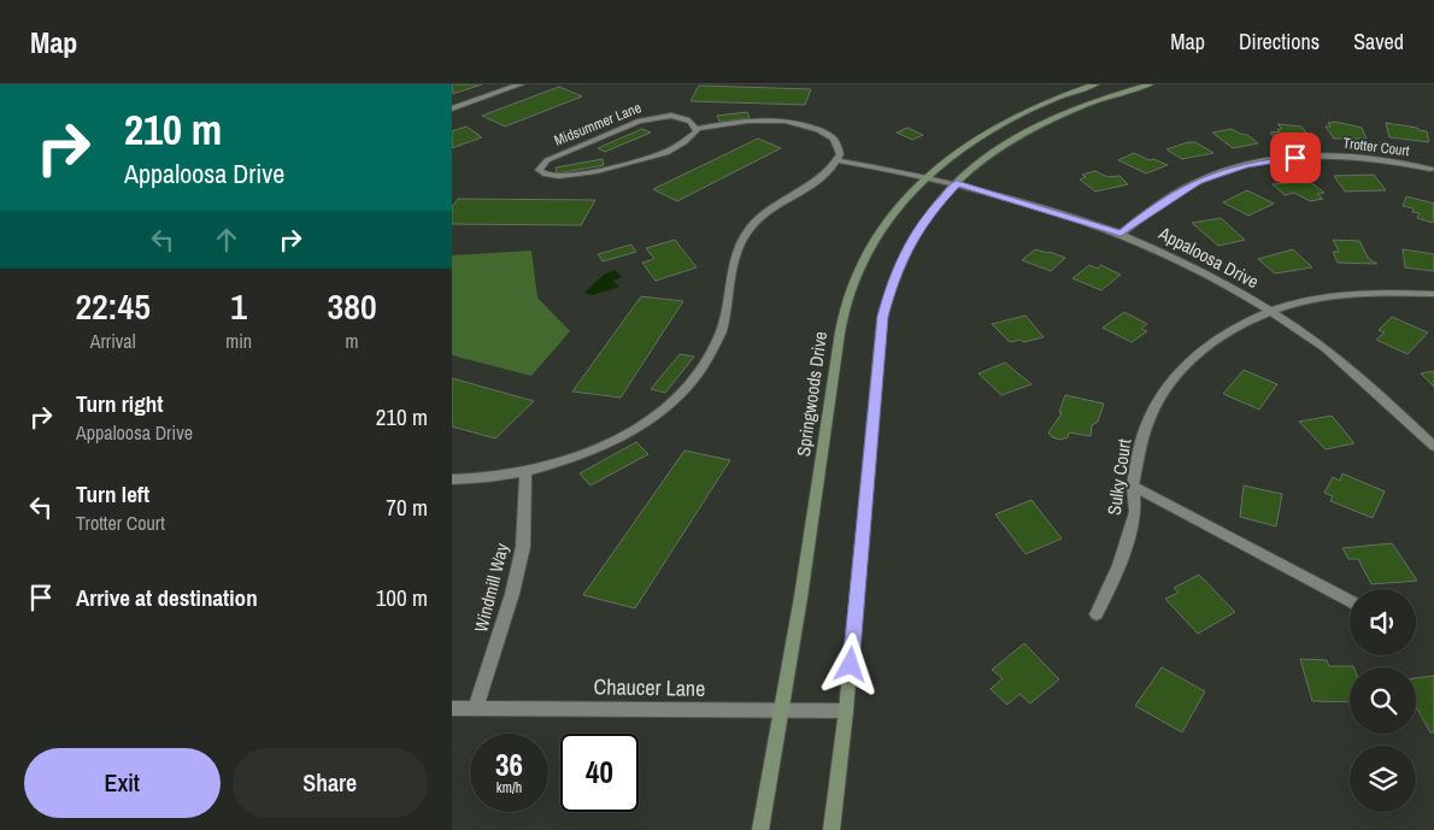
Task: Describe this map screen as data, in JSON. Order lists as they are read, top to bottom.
{
  "streets": {
    "street": [
      "Midsummer Lane",
      "Trotter Court",
      "Appaloosa Drive",
      "Springwoods Drive",
      "Sulky Court",
      "Windmill Way",
      "Chaucer Lane"
    ]
  },
  "crossings": [
    ["Trotter Court", "Appaloosa Drive"],
    ["Appaloosa Drive", "Springwoods Drive"],
    ["Appaloosa Drive", "Sulky Court"],
    ["Springwoods Drive", "Chaucer Lane"],
    ["Windmill Way", "Chaucer Lane"]
  ],
  "page": {
    "header": "Map",
    "nav": ["Map", "Directions", "Saved"],
    "turn": ["210 m", "Appaloosa Drive"],
    "eta": [
      "22:45",
      "Arrival",
      "1",
      "min",
      "380",
      "m"
    ],
    "list": [
      {
        "name": "Turn right",
        "note": "Appaloosa Drive",
        "value": "210 m"
      },
      {
        "name": "Turn left",
        "note": "Trotter Court",
        "value": "70 m"
      },
      {
        "name": "Arrive at destination",
        "value": "100 m"
      }
    ],
    "speed": "36 km/h",
    "limit": "40",
    "buttons": ["Exit", "Share"]
  }
}
